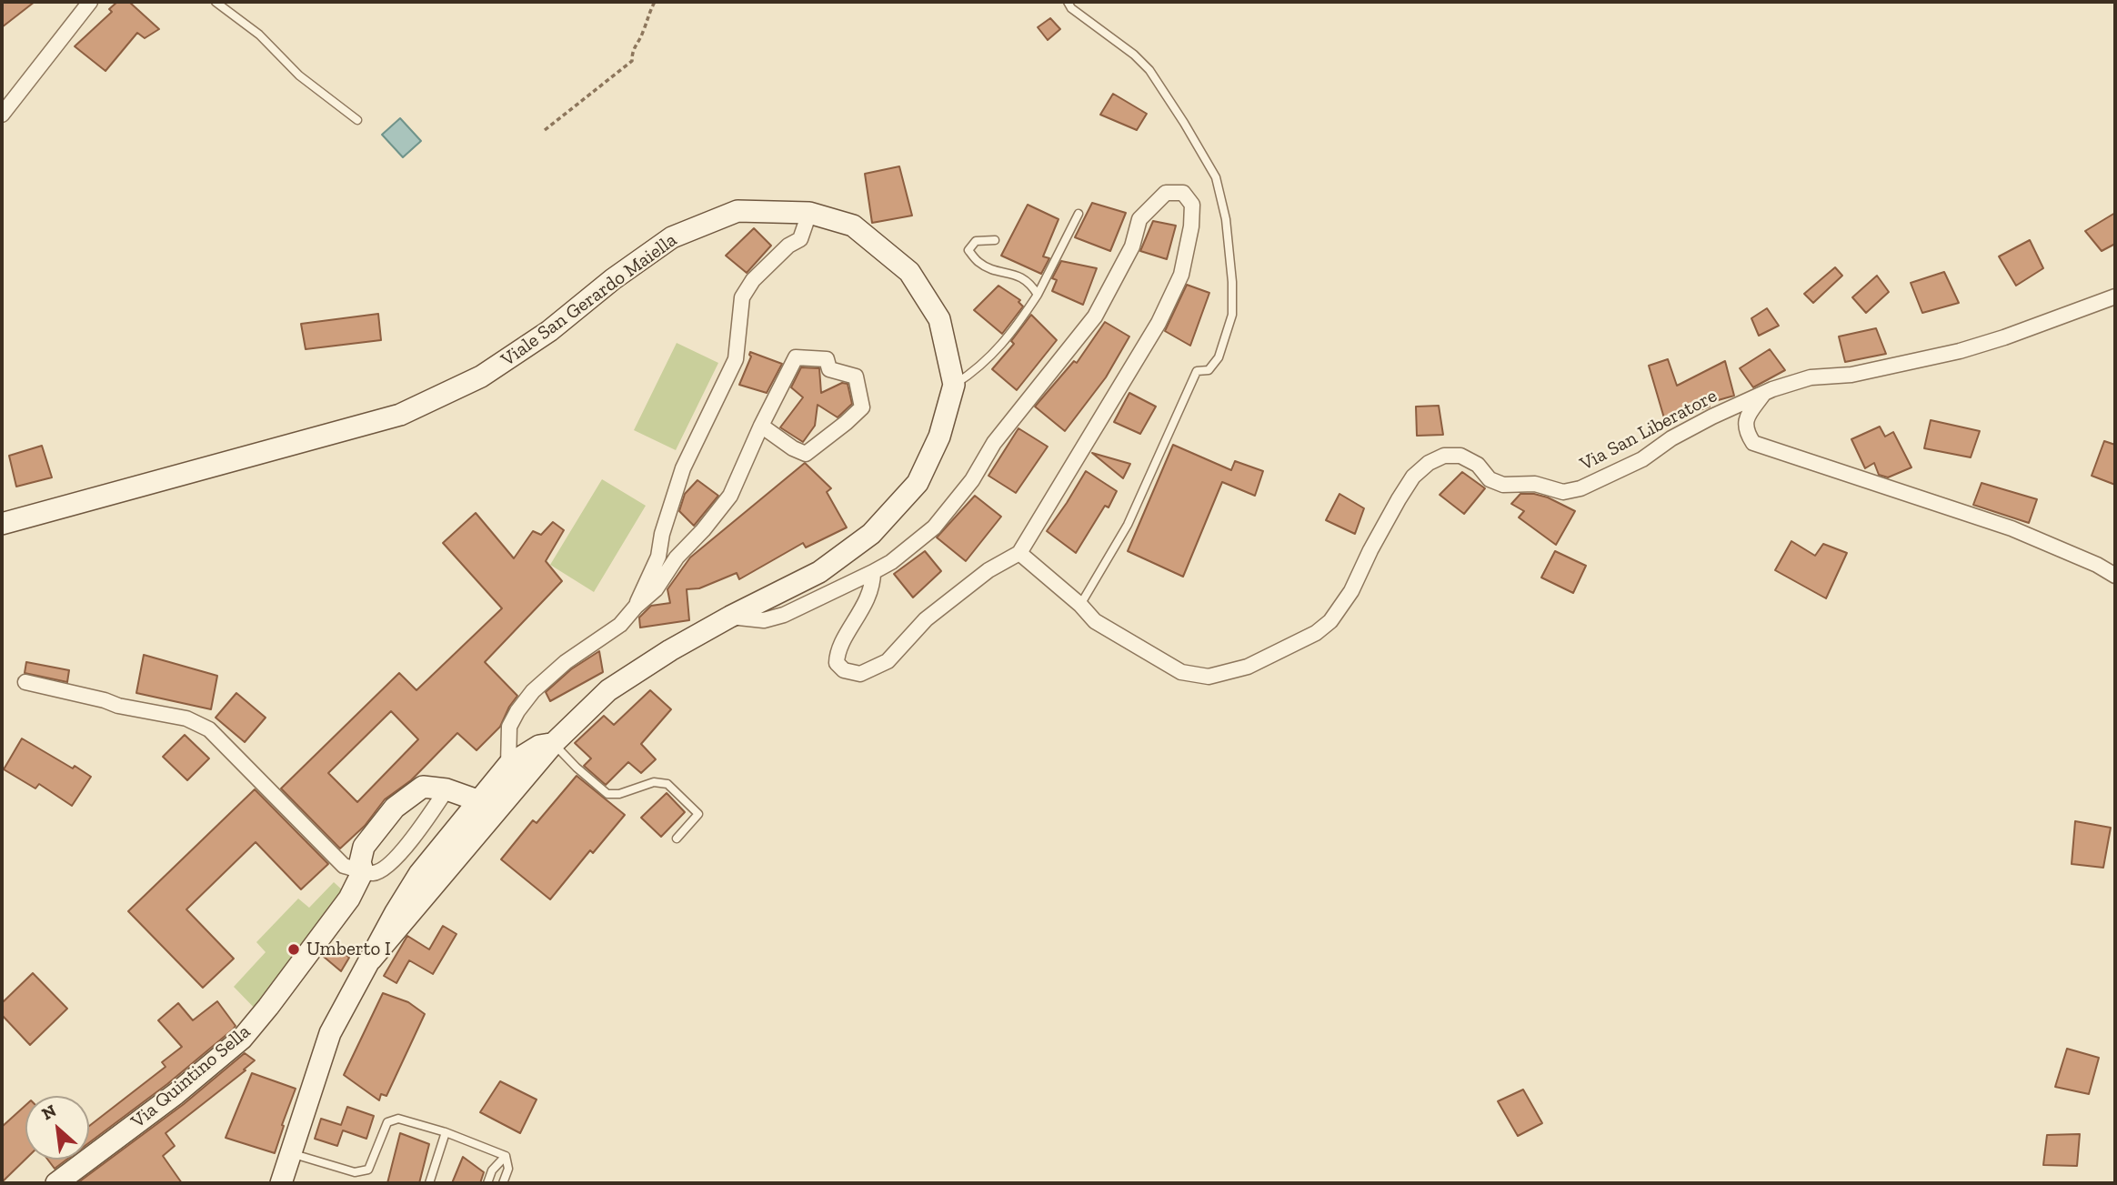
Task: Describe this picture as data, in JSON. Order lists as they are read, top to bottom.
{
  "streets": {
    "main road": ["Viale San Gerardo Maiella", "Via Quintino Sella"],
    "street": ["Via San Liberatore"]
  },
  "crossings": [
    ["Viale San Gerardo Maiella", "Via Quintino Sella"]
  ],
  "places": ["Umberto I"],
  "north": "top left"
}
